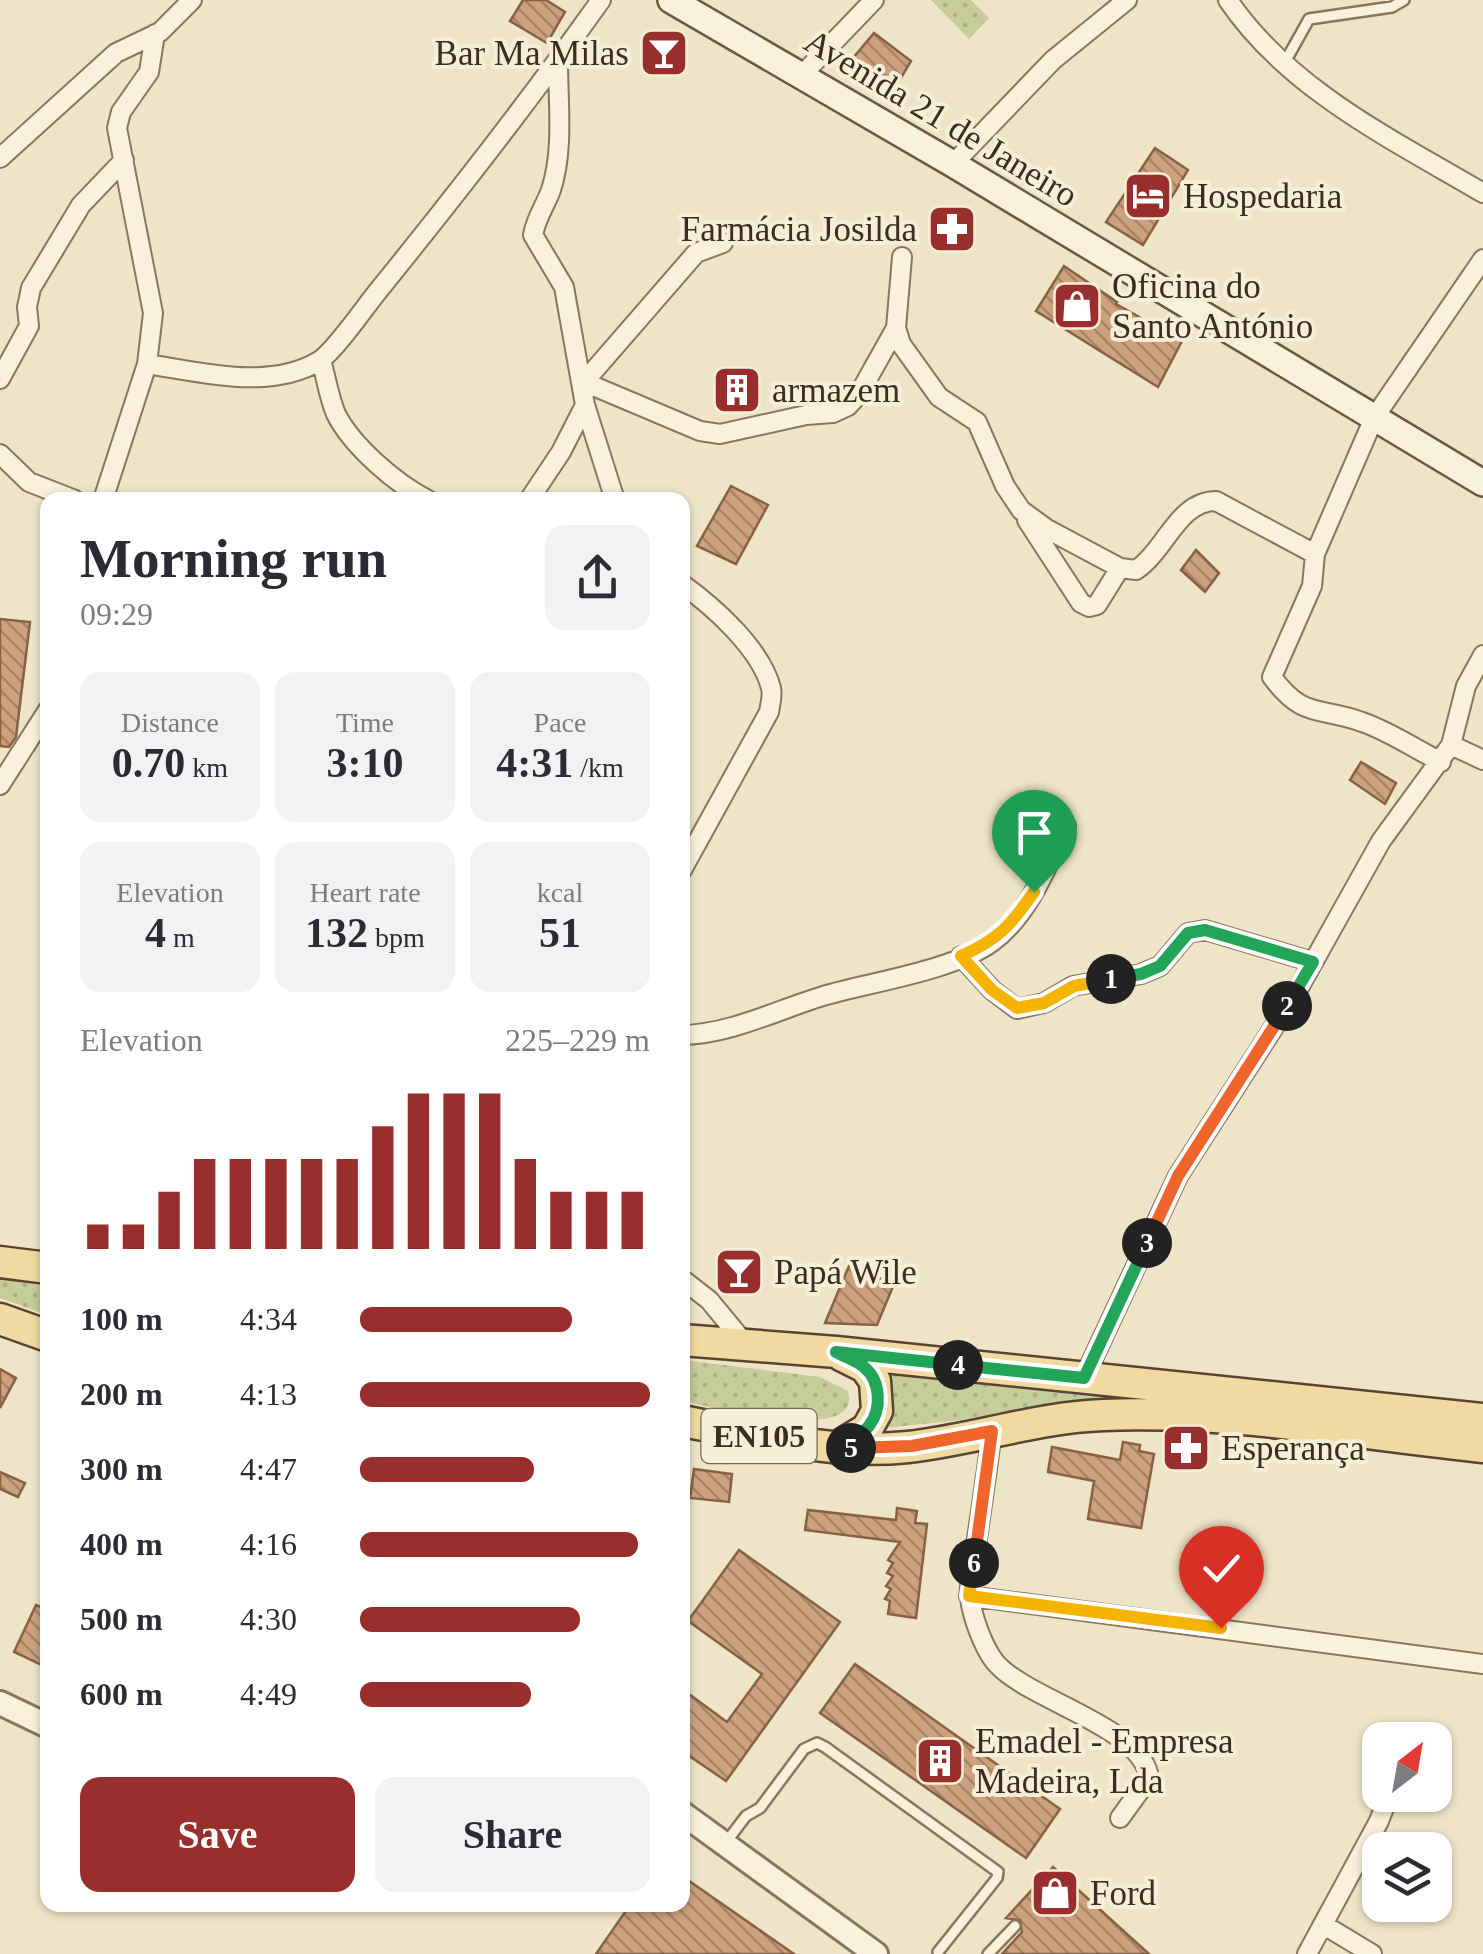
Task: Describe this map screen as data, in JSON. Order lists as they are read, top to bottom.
{
  "streets": {
    "main road": ["Avenida 21 de Janeiro", "EN105"]
  },
  "places": {
    "bar": ["Bar Ma Milas", "Papá Wile"],
    "hotel": ["Hospedaria"],
    "pharmacy": ["Farmácia Josilda", "Esperança"],
    "shop": ["Oficina do Santo António", "Ford"],
    "building": ["armazem", "Emadel - Empresa Madeira, Lda"]
  },
  "north": "top right",
  "page": {
    "heading": ["Morning run", "09:29"],
    "stats": [
      ["Distance", "0.70 km"],
      ["Time", "3:10"],
      ["Pace", "4:31 /km"],
      ["Elevation", "4 m"],
      ["Heart rate", "132 bpm"],
      ["kcal", "51"]
    ],
    "pins": [
      "1",
      "2",
      "3",
      "4",
      "5",
      "6"
    ],
    "chart": ["Elevation", "225–229 m"],
    "list": [
      {
        "name": "100 m",
        "note": "4:34"
      },
      {
        "name": "200 m",
        "note": "4:13"
      },
      {
        "name": "300 m",
        "note": "4:47"
      },
      {
        "name": "400 m",
        "note": "4:16"
      },
      {
        "name": "500 m",
        "note": "4:30"
      },
      {
        "name": "600 m",
        "note": "4:49"
      }
    ],
    "buttons": ["Save", "Share"]
  }
}
